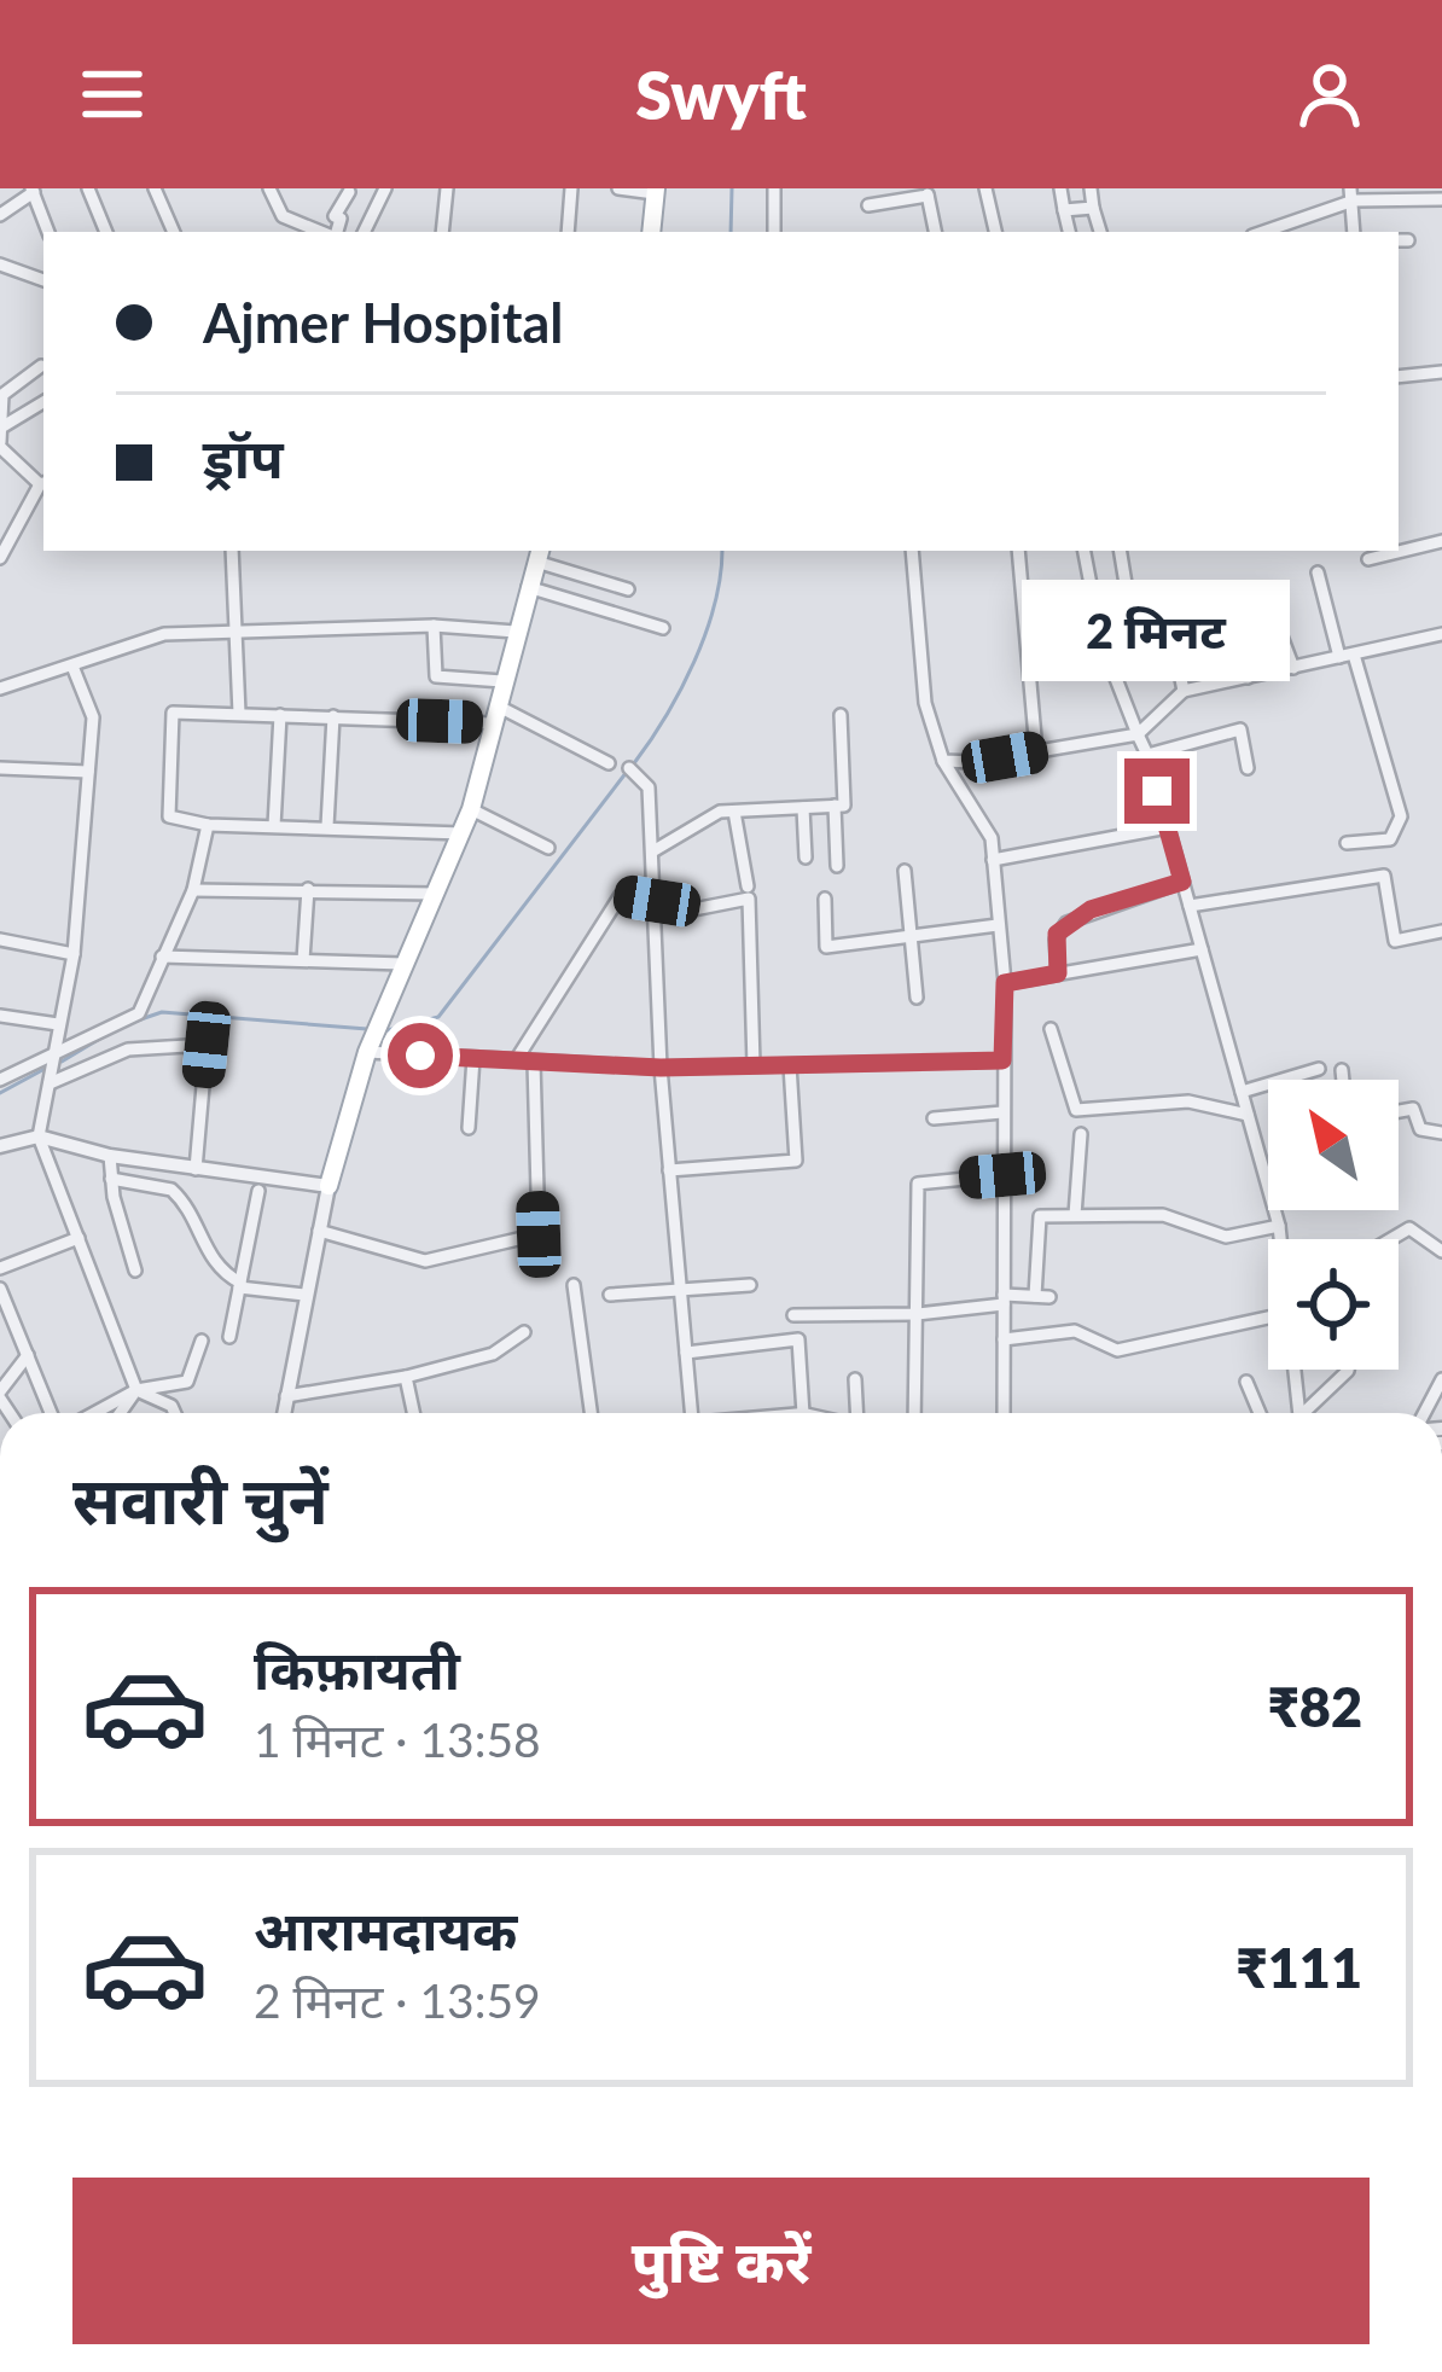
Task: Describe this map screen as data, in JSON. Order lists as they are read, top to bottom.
{
  "north": "top left",
  "page": {
    "header": "Swyft",
    "banner": ["Ajmer Hospital", "ड्रॉप"],
    "bubble": "2 मिनट",
    "heading": "सवारी चुनें",
    "list": [
      {
        "name": "किफ़ायती",
        "note": "1 मिनट · 13:58",
        "value": "₹82"
      },
      {
        "name": "आरामदायक",
        "note": "2 मिनट · 13:59",
        "value": "₹111"
      }
    ],
    "buttons": "पुष्टि करें"
  }
}
